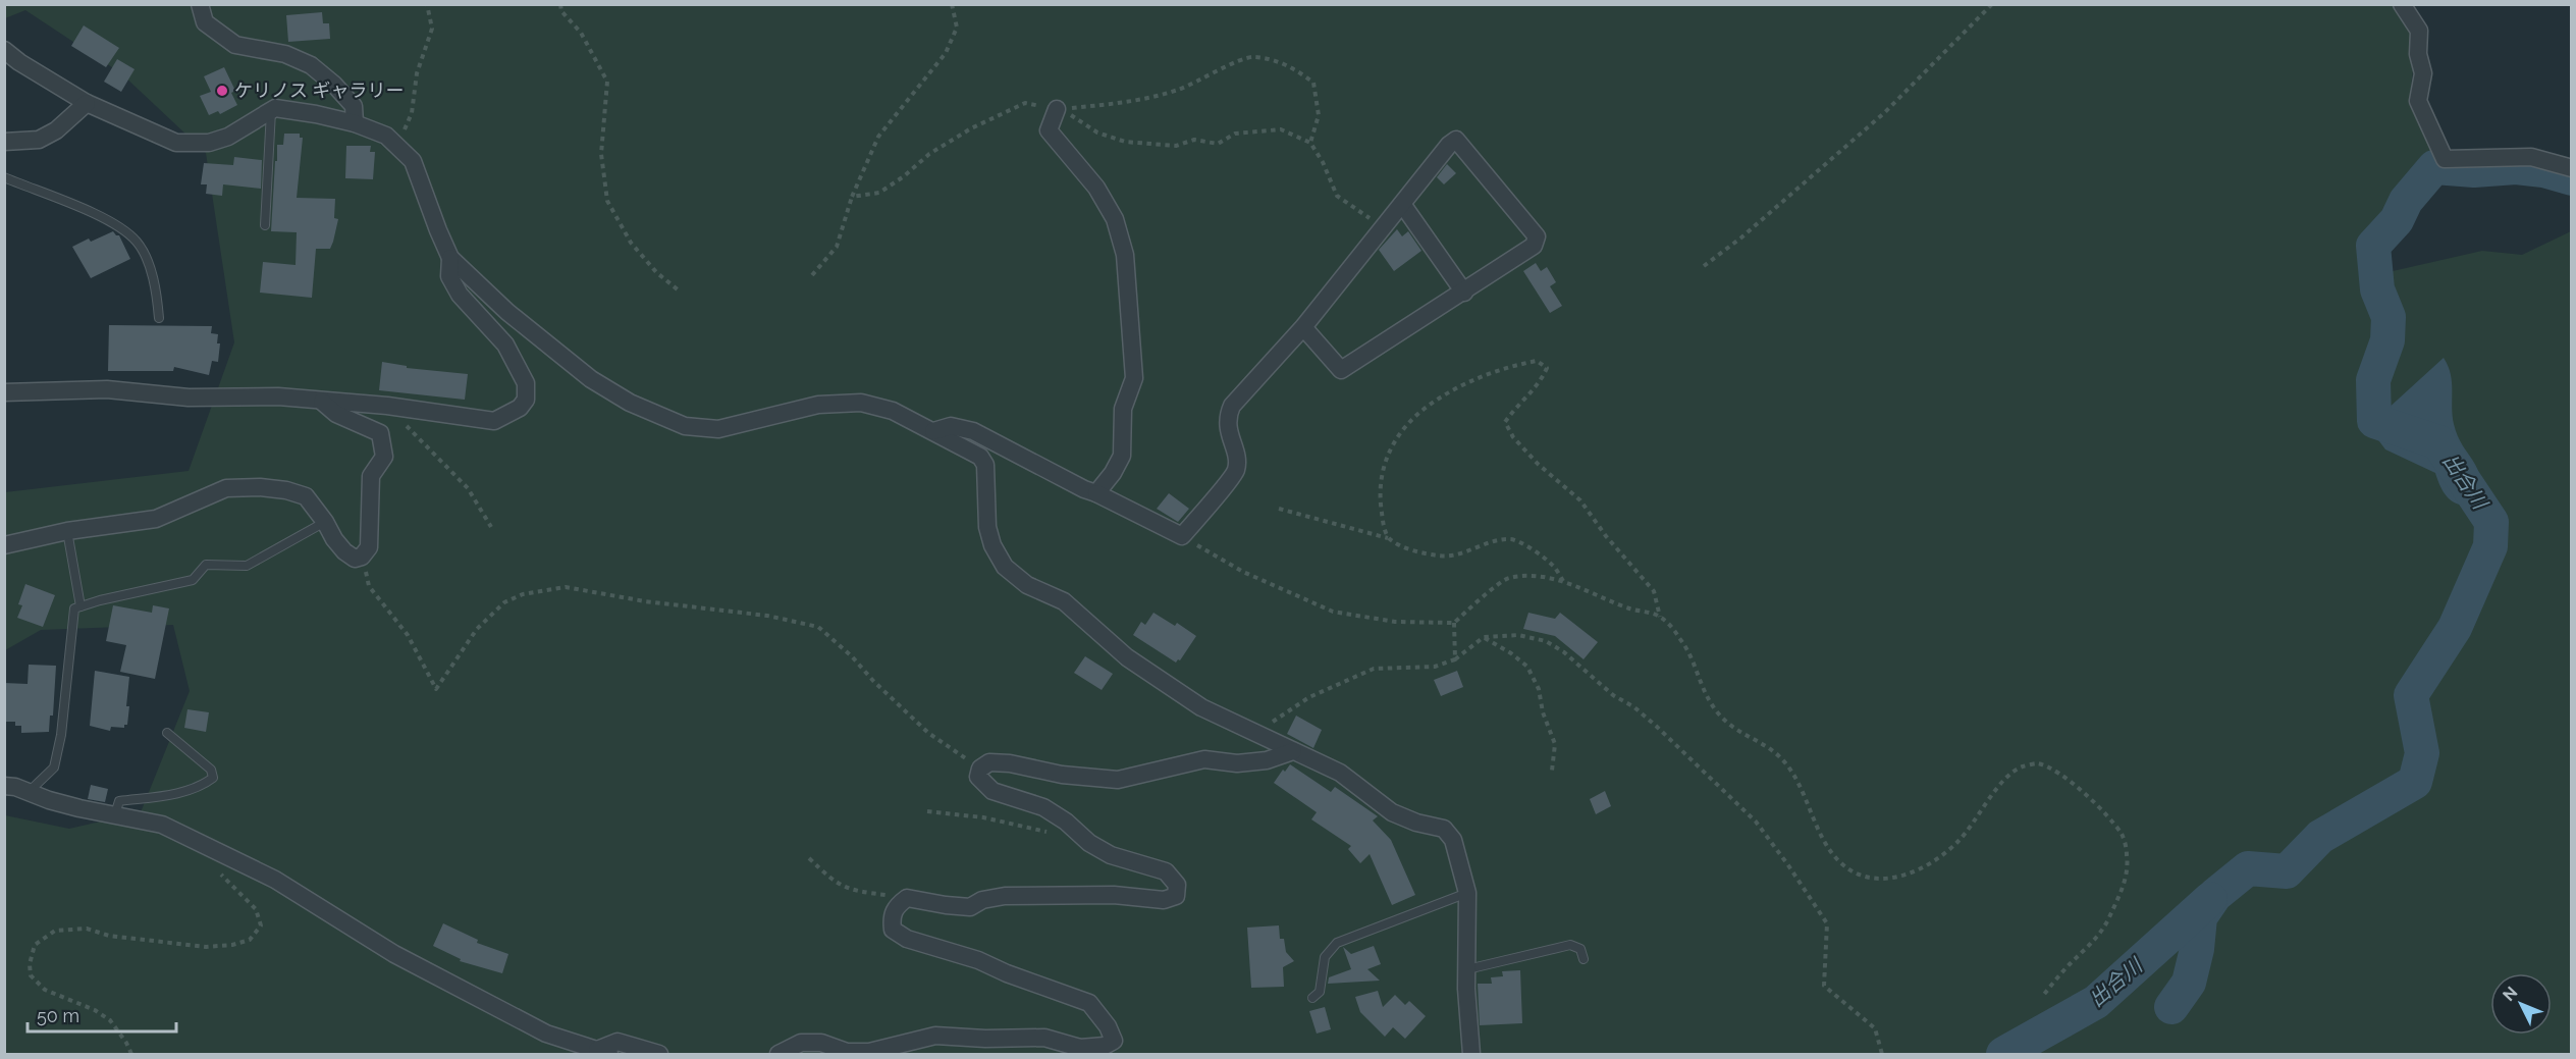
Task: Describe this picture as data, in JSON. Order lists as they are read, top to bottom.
{
  "water": ["出合川"],
  "places": ["ケリノス ギャラリー"],
  "scale_bar": "50 m",
  "north": "top left"
}
